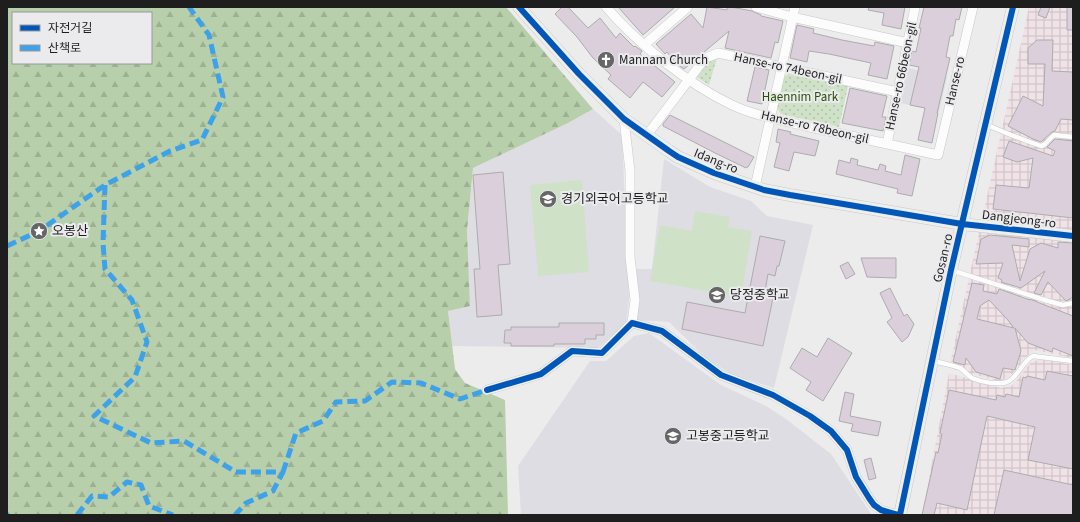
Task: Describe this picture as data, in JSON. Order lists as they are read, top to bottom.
{
  "streets": {
    "street": [
      "Hanse-ro 74beon-gil",
      "Hanse-ro 66beon-gil",
      "Hanse-ro",
      "Hanse-ro 78beon-gil",
      "Idang-ro",
      "Dangjeong-ro",
      "Gosan-ro"
    ]
  },
  "crossings": [
    ["Hanse-ro 74beon-gil", "Hanse-ro 66beon-gil"],
    ["Hanse-ro 74beon-gil", "Hanse-ro 78beon-gil"],
    ["Hanse-ro 74beon-gil", "Idang-ro"],
    ["Hanse-ro 66beon-gil", "Hanse-ro 78beon-gil"],
    ["Hanse-ro", "Hanse-ro 78beon-gil"],
    ["Idang-ro", "Dangjeong-ro"],
    ["Idang-ro", "Gosan-ro"],
    ["Dangjeong-ro", "Gosan-ro"]
  ],
  "parks": ["Haennim Park"],
  "places": {
    "church": ["Mannam Church"],
    "school or university": ["경기외국어고등학교", "당정중학교", "고봉중고등학교"],
    "place": ["오봉산"]
  },
  "legend": ["자전거길", "산책로"]
}
